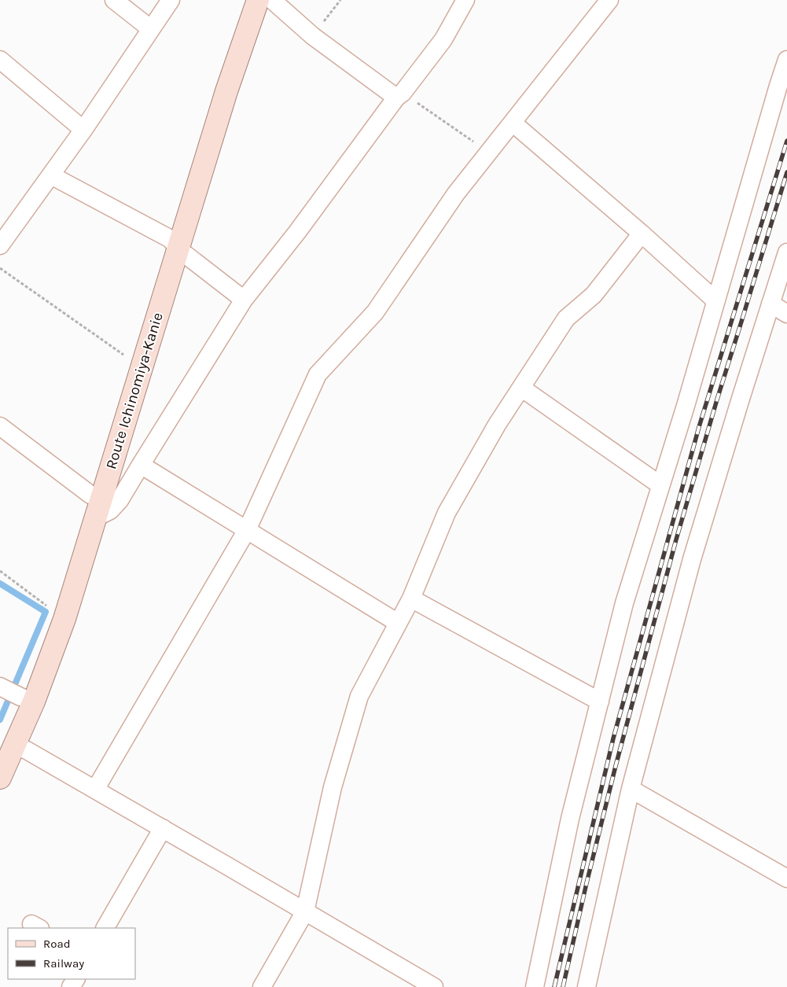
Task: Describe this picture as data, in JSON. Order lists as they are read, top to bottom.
{
  "streets": {
    "main road": ["Route Ichinomiya-Kanie"]
  },
  "legend": ["Road", "Railway"]
}
